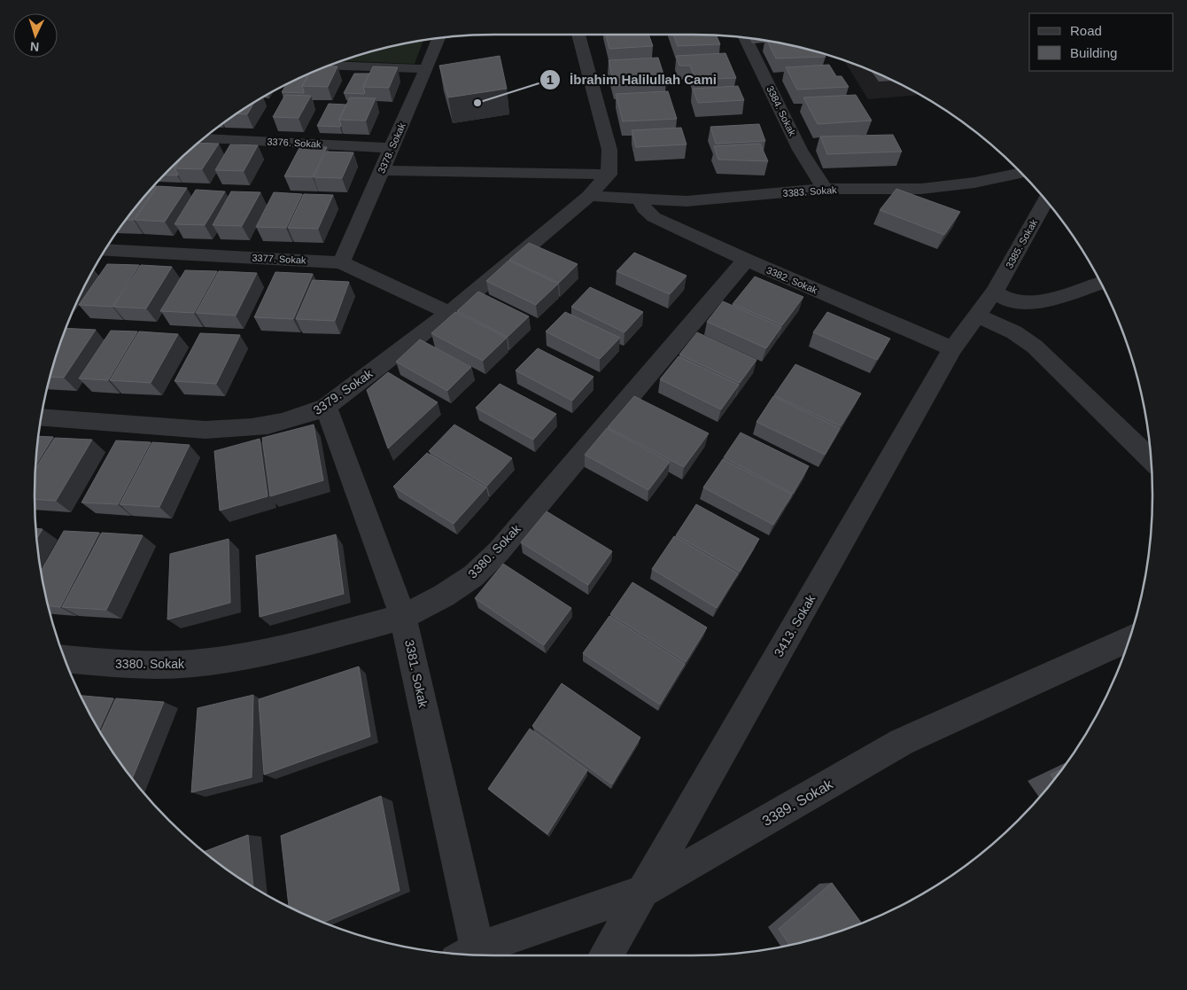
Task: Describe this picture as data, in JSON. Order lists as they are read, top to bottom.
{
  "streets": {
    "street": [
      "3384. Sokak",
      "3376. Sokak",
      "3378. Sokak",
      "3383. Sokak",
      "3385. Sokak",
      "3377. Sokak",
      "3382. Sokak",
      "3379. Sokak",
      "3380. Sokak",
      "3413. Sokak",
      "3381. Sokak",
      "3389. Sokak"
    ]
  },
  "crossings": [
    ["3384. Sokak", "3383. Sokak"],
    ["3376. Sokak", "3378. Sokak"],
    ["3378. Sokak", "3377. Sokak"],
    ["3383. Sokak", "3382. Sokak"],
    ["3383. Sokak", "3379. Sokak"],
    ["3385. Sokak", "3413. Sokak"],
    ["3377. Sokak", "3379. Sokak"],
    ["3382. Sokak", "3380. Sokak"],
    ["3382. Sokak", "3413. Sokak"],
    ["3379. Sokak", "3381. Sokak"],
    ["3380. Sokak", "3381. Sokak"],
    ["3413. Sokak", "3389. Sokak"],
    ["3381. Sokak", "3389. Sokak"]
  ],
  "places": ["İbrahim Halilullah Cami"],
  "legend": ["Road", "Building"],
  "north": "bottom"
}
